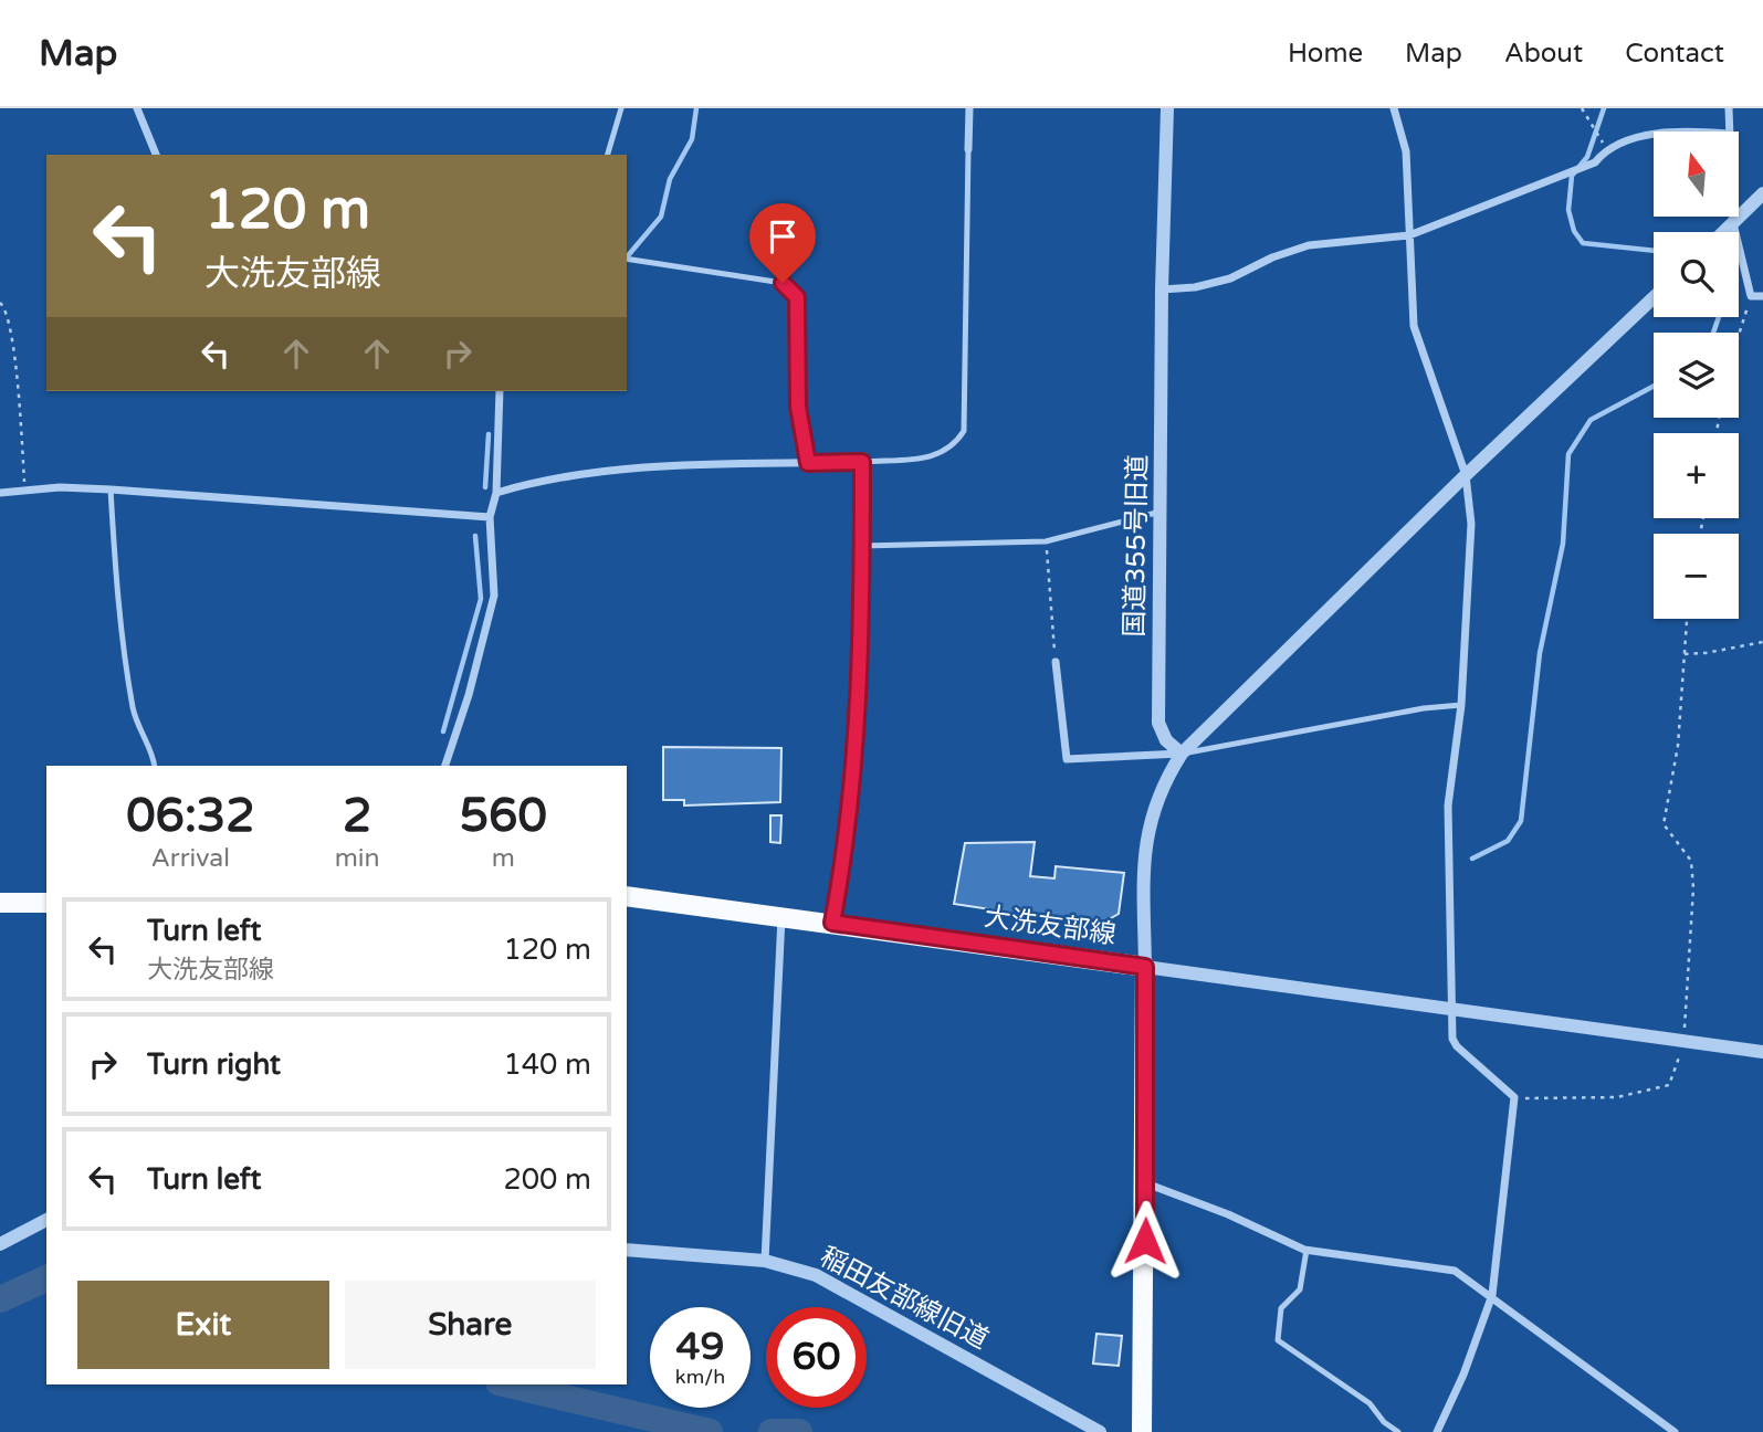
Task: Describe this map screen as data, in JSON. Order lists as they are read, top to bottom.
{
  "streets": {
    "main road": ["大洗友部線"],
    "street": ["国道355号旧道", "稲田友部線旧道"]
  },
  "north": "top",
  "page": {
    "header": "Map",
    "nav": [
      "Home",
      "Map",
      "About",
      "Contact"
    ],
    "map_buttons": ["+", "−"],
    "turn": ["120 m", "大洗友部線"],
    "eta": [
      "06:32",
      "Arrival",
      "2",
      "min",
      "560",
      "m"
    ],
    "list": [
      {
        "name": "Turn left",
        "note": "大洗友部線",
        "value": "120 m"
      },
      {
        "name": "Turn right",
        "value": "140 m"
      },
      {
        "name": "Turn left",
        "value": "200 m"
      }
    ],
    "buttons": ["Exit", "Share"],
    "speed": "49 km/h",
    "limit": "60"
  }
}
